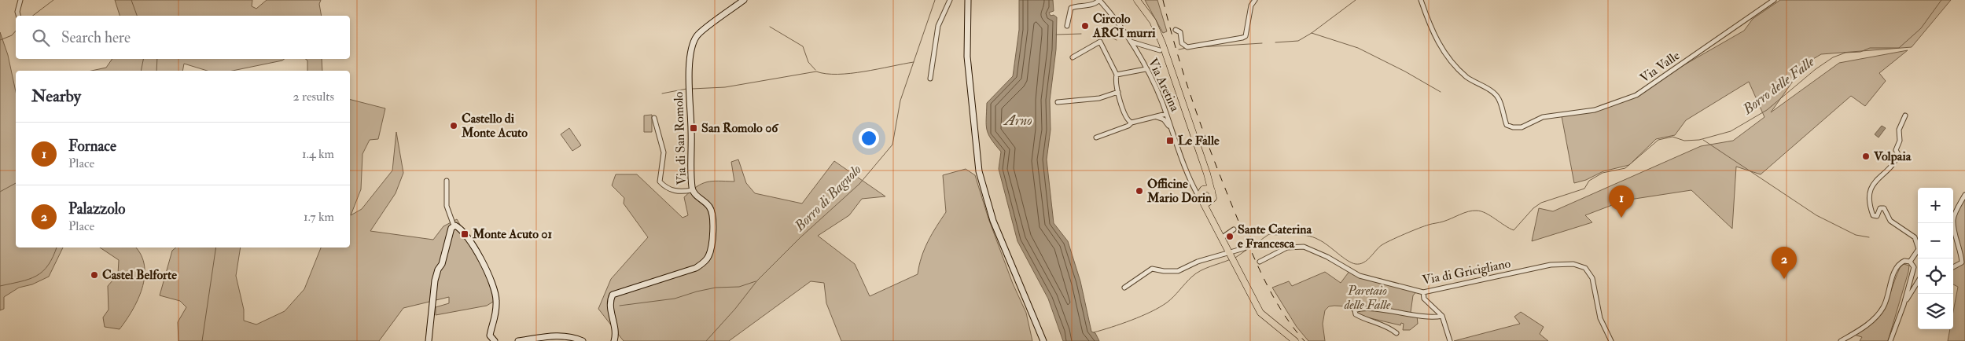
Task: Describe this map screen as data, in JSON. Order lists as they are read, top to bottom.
{
  "streets": {
    "main road": ["Via Aretina"],
    "street": ["Via Valle", "Via di San Romolo", "Via di Gricigliano"]
  },
  "water": ["Borro delle Falle", "Arno", "Borro di Bagnolo"],
  "parks": ["Paretaio delle Falle"],
  "places": {
    "other": [
      "Circolo ARCI murri",
      "Castello di Monte Acuto",
      "Volpaia",
      "Officine Mario Dorin",
      "Sante Caterina e Francesca",
      "Castel Belforte"
    ],
    "transit": ["San Romolo 06", "Le Falle", "Monte Acuto 01"]
  },
  "page": {
    "search": "Search here",
    "heading": ["Nearby", "2 results"],
    "list": [
      {
        "mark": "1",
        "name": "Fornace",
        "note": "Place",
        "value": "1.4 km"
      },
      {
        "mark": "2",
        "name": "Palazzolo",
        "note": "Place",
        "value": "1.7 km"
      }
    ],
    "pins": ["1", "2"],
    "map_buttons": ["+", "−"]
  }
}
